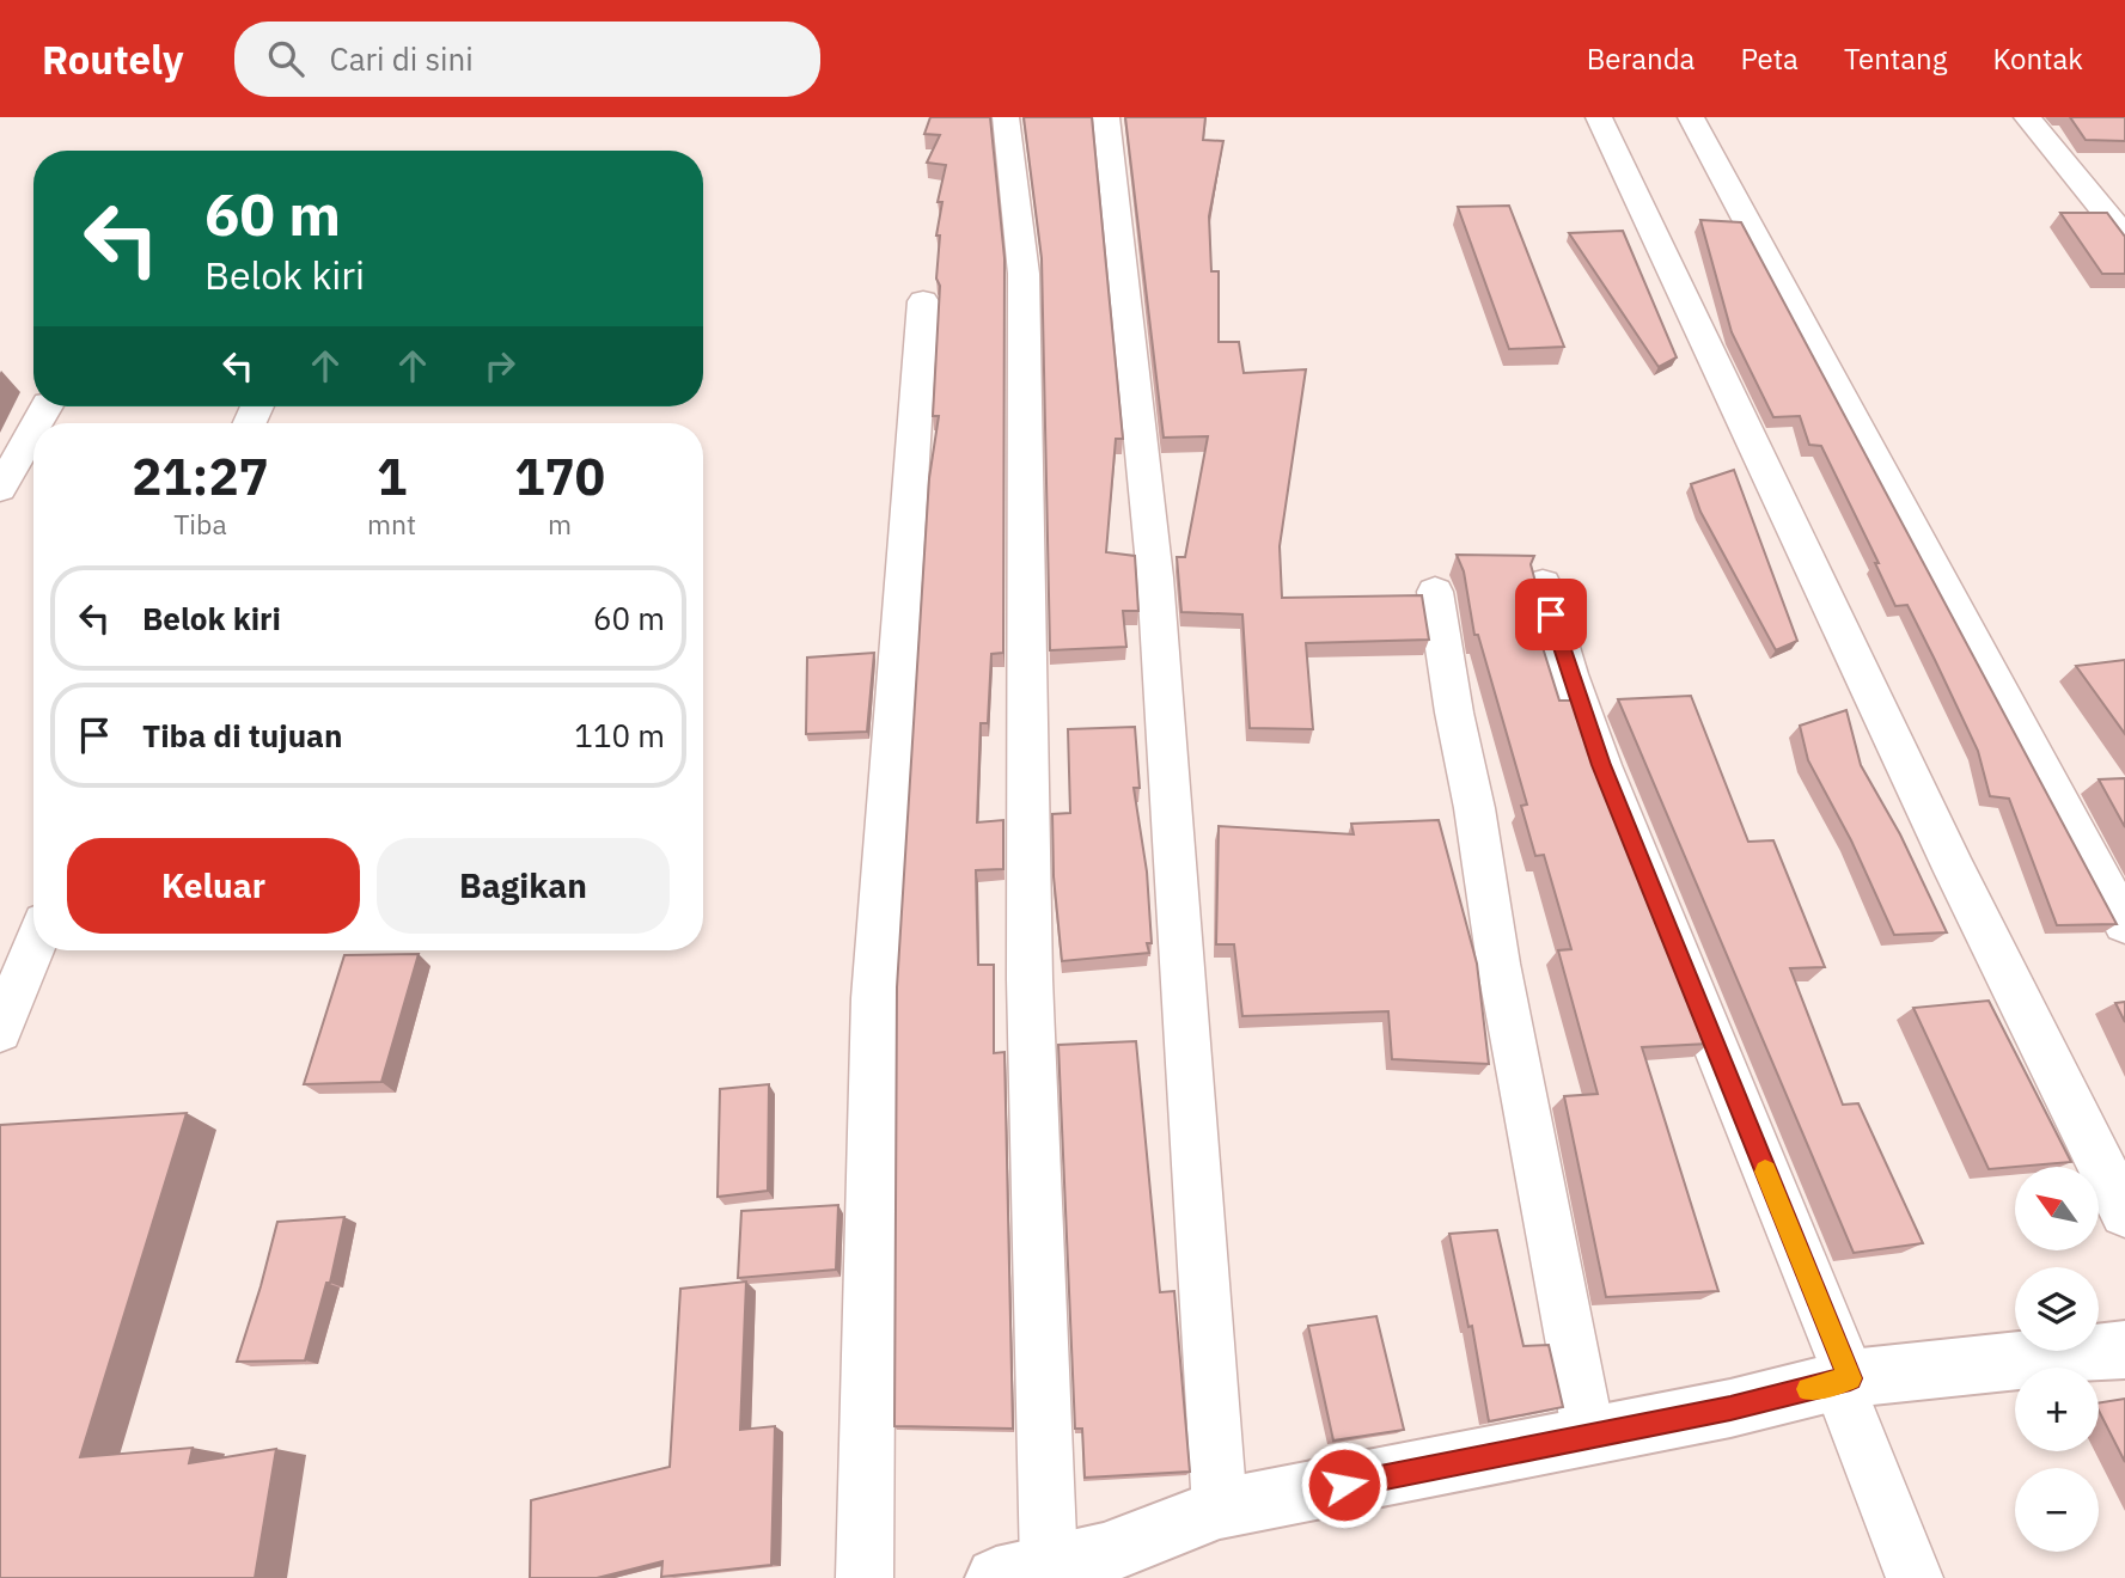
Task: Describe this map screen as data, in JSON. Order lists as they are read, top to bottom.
{
  "north": "top left",
  "page": {
    "header": "Routely",
    "search": "Cari di sini",
    "nav": [
      "Beranda",
      "Peta",
      "Tentang",
      "Kontak"
    ],
    "turn": ["60 m", "Belok kiri"],
    "eta": [
      "21:27",
      "Tiba",
      "1",
      "mnt",
      "170",
      "m"
    ],
    "list": [
      {
        "name": "Belok kiri",
        "value": "60 m"
      },
      {
        "name": "Tiba di tujuan",
        "value": "110 m"
      }
    ],
    "buttons": ["Keluar", "Bagikan"],
    "map_buttons": ["+", "−"]
  }
}
